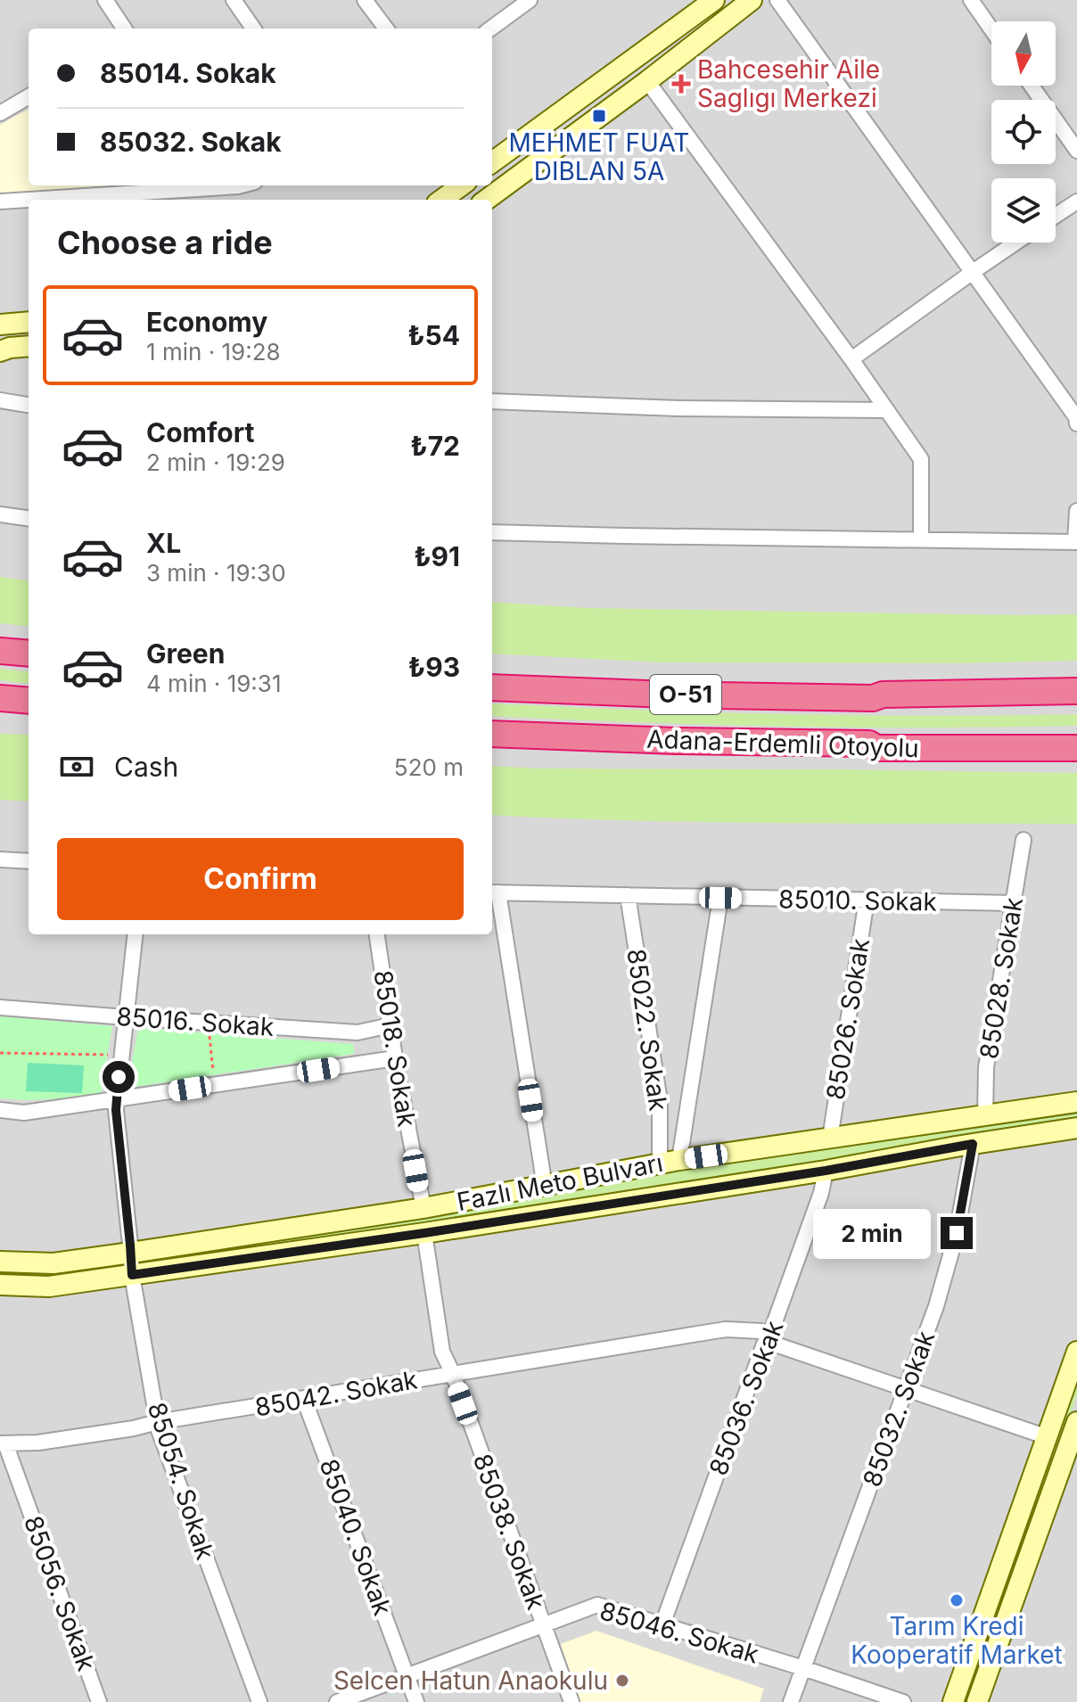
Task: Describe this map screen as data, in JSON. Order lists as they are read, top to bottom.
{
  "streets": {
    "highway": ["O-51", "Adana-Erdemli Otoyolu"],
    "main road": ["Fazlı Meto Bulvarı"],
    "street": [
      "85010. Sokak",
      "85028. Sokak",
      "85026. Sokak",
      "85016. Sokak",
      "85022. Sokak",
      "85018. Sokak",
      "85042. Sokak",
      "85036. Sokak",
      "85032. Sokak",
      "85054. Sokak",
      "85038. Sokak",
      "85040. Sokak",
      "85056. Sokak",
      "85046. Sokak"
    ]
  },
  "crossings": [
    ["85010. Sokak", "85028. Sokak"],
    ["85010. Sokak", "85026. Sokak"],
    ["85010. Sokak", "85022. Sokak"],
    ["85028. Sokak", "Fazlı Meto Bulvarı"],
    ["85026. Sokak", "Fazlı Meto Bulvarı"],
    ["85016. Sokak", "85018. Sokak"],
    ["85016. Sokak", "85054. Sokak"],
    ["85022. Sokak", "Fazlı Meto Bulvarı"],
    ["85018. Sokak", "Fazlı Meto Bulvarı"],
    ["Fazlı Meto Bulvarı", "85036. Sokak"],
    ["Fazlı Meto Bulvarı", "85032. Sokak"],
    ["Fazlı Meto Bulvarı", "85054. Sokak"],
    ["Fazlı Meto Bulvarı", "85038. Sokak"],
    ["85042. Sokak", "85036. Sokak"],
    ["85042. Sokak", "85054. Sokak"],
    ["85042. Sokak", "85038. Sokak"],
    ["85042. Sokak", "85040. Sokak"],
    ["85042. Sokak", "85056. Sokak"],
    ["85036. Sokak", "85046. Sokak"],
    ["85032. Sokak", "85046. Sokak"],
    ["85038. Sokak", "85046. Sokak"],
    ["85040. Sokak", "85046. Sokak"]
  ],
  "places": {
    "health": ["Bahcesehir Aile Saglıgı Merkezi"],
    "transit": ["MEHMET FUAT DIBLAN 5A"],
    "other": ["Tarım Kredi Kooperatif Market", "Selcen Hatun Anaokulu"]
  },
  "north": "bottom",
  "page": {
    "banner": ["85014. Sokak", "85032. Sokak"],
    "heading": "Choose a ride",
    "list": [
      {
        "name": "Economy",
        "note": "1 min · 19:28",
        "value": "₺54"
      },
      {
        "name": "Comfort",
        "note": "2 min · 19:29",
        "value": "₺72"
      },
      {
        "name": "XL",
        "note": "3 min · 19:30",
        "value": "₺91"
      },
      {
        "name": "Green",
        "note": "4 min · 19:31",
        "value": "₺93"
      }
    ],
    "pay": ["Cash", "520 m"],
    "buttons": "Confirm",
    "bubble": "2 min"
  }
}
